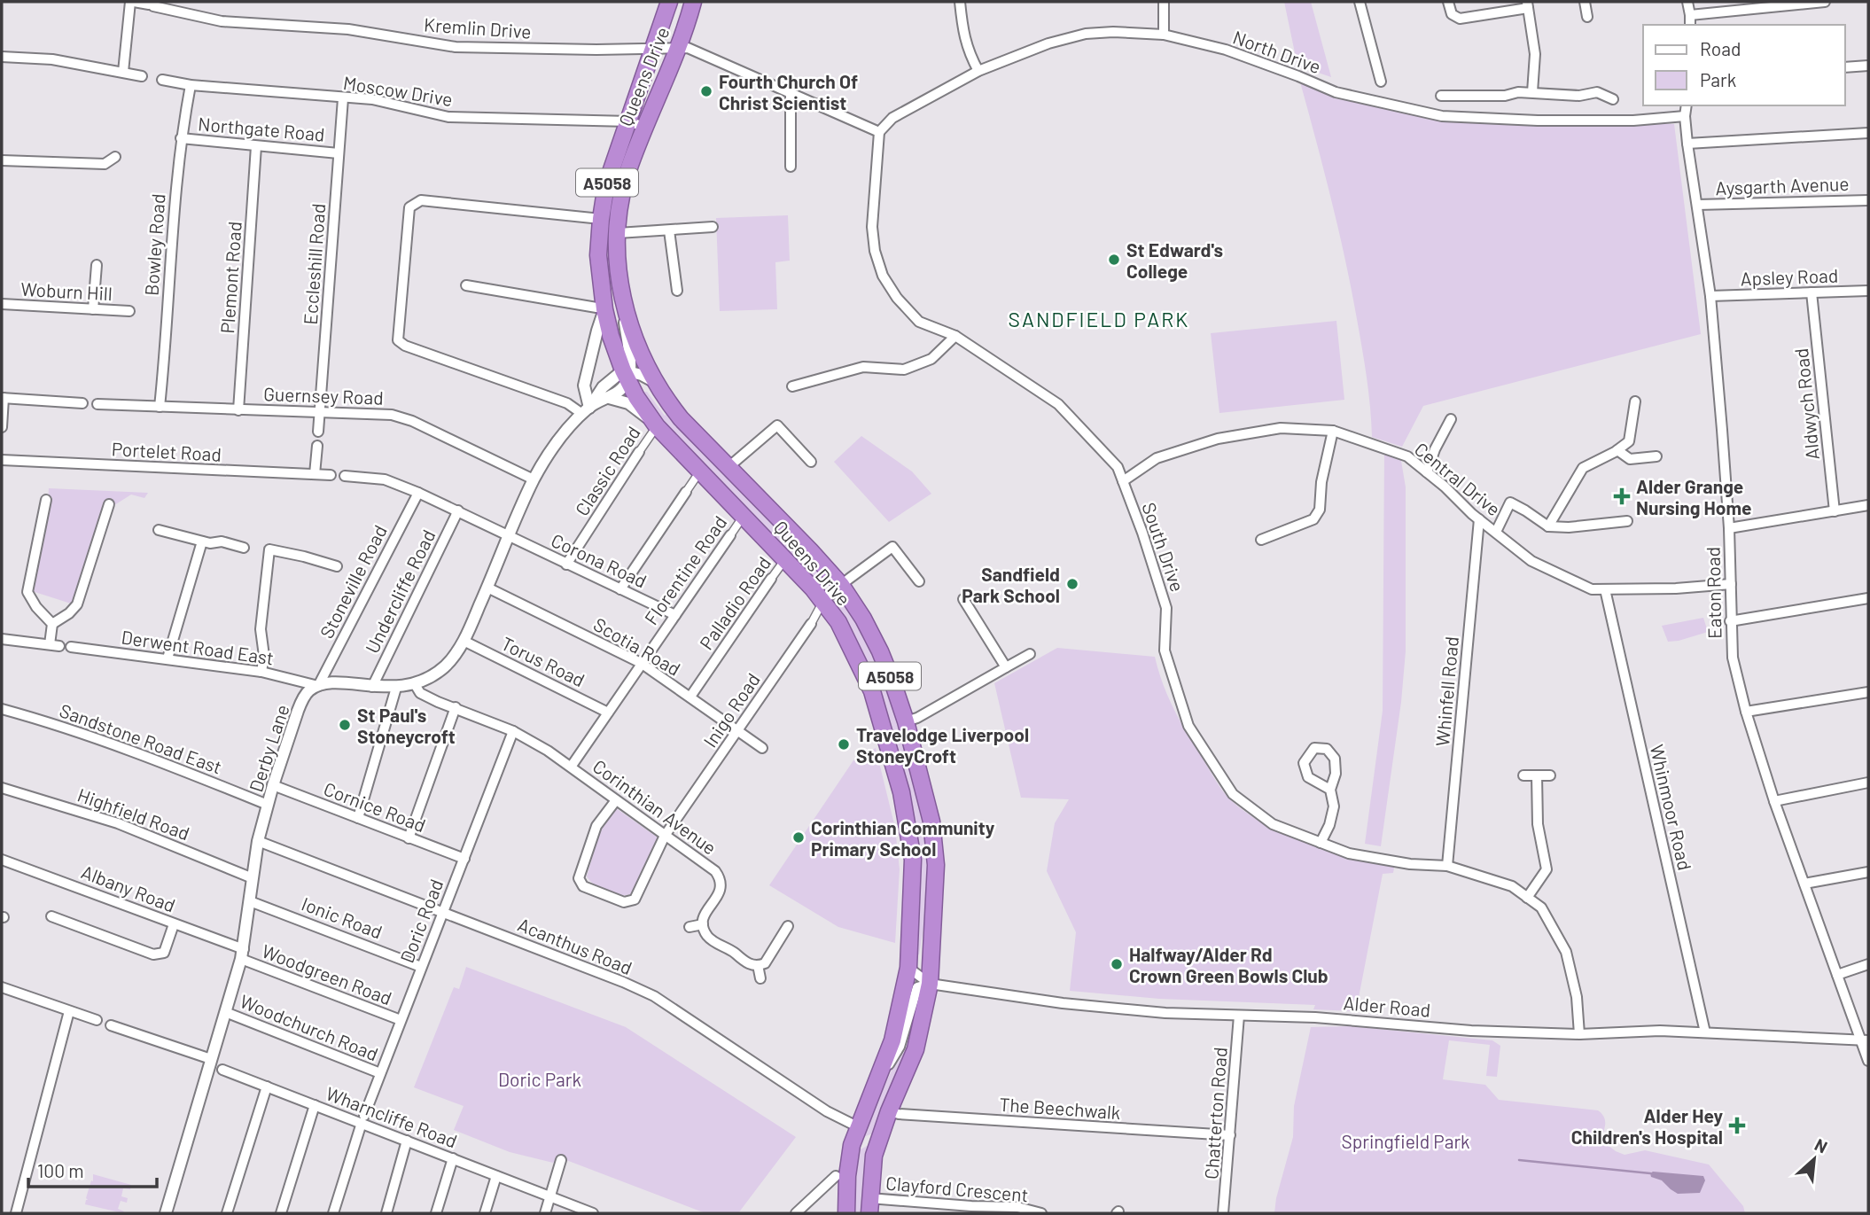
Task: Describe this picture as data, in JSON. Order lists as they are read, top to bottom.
{
  "streets": {
    "highway": ["Queens Drive", "A5058"],
    "street": [
      "Kremlin Drive",
      "North Drive",
      "Moscow Drive",
      "Northgate Road",
      "Aysgarth Avenue",
      "Bowley Road",
      "Eccleshill Road",
      "Apsley Road",
      "Plemont Road",
      "Woburn Hill",
      "Guernsey Road",
      "Aldwych Road",
      "Portelet Road",
      "Classic Road",
      "Central Drive",
      "South Drive",
      "Corona Road",
      "Florentine Road",
      "Stoneville Road",
      "Undercliffe Road",
      "Eaton Road",
      "Palladio Road",
      "Scotia Road",
      "Derwent Road East",
      "Torus Road",
      "Whinfell Road",
      "Inigo Road",
      "Sandstone Road East",
      "Derby Lane",
      "Cornice Road",
      "Corinthian Avenue",
      "Whinmoor Road",
      "Highfield Road",
      "Albany Road",
      "Ionic Road",
      "Doric Road",
      "Acanthus Road",
      "Woodgreen Road",
      "Alder Road",
      "Woodchurch Road",
      "The Beechwalk",
      "Chatterton Road",
      "Wharncliffe Road",
      "Clayford Crescent"
    ]
  },
  "crossings": [
    ["Kremlin Drive", "North Drive"],
    ["Kremlin Drive", "Queens Drive"],
    ["Kremlin Drive", "South Drive"],
    ["North Drive", "South Drive"],
    ["North Drive", "Eaton Road"],
    ["Queens Drive", "Moscow Drive"],
    ["Queens Drive", "A5058"],
    ["Queens Drive", "Classic Road"],
    ["Queens Drive", "Florentine Road"],
    ["Queens Drive", "Palladio Road"],
    ["Queens Drive", "Inigo Road"],
    ["Queens Drive", "Alder Road"],
    ["Queens Drive", "The Beechwalk"],
    ["Moscow Drive", "Bowley Road"],
    ["Moscow Drive", "Eccleshill Road"],
    ["Northgate Road", "Bowley Road"],
    ["Northgate Road", "Eccleshill Road"],
    ["Northgate Road", "Plemont Road"],
    ["A5058", "Acanthus Road"],
    ["A5058", "The Beechwalk"],
    ["A5058", "Clayford Crescent"],
    ["Aysgarth Avenue", "Eaton Road"],
    ["Bowley Road", "Guernsey Road"],
    ["Eccleshill Road", "Guernsey Road"],
    ["Apsley Road", "Aldwych Road"],
    ["Apsley Road", "Eaton Road"],
    ["Plemont Road", "Guernsey Road"],
    ["Classic Road", "Corona Road"],
    ["Central Drive", "South Drive"],
    ["Central Drive", "Eaton Road"],
    ["Central Drive", "Whinfell Road"],
    ["Central Drive", "Whinmoor Road"],
    ["South Drive", "Whinfell Road"],
    ["South Drive", "Alder Road"],
    ["Corona Road", "Florentine Road"],
    ["Florentine Road", "Scotia Road"],
    ["Florentine Road", "Torus Road"],
    ["Florentine Road", "Corinthian Avenue"],
    ["Stoneville Road", "Derwent Road East"],
    ["Stoneville Road", "Derby Lane"],
    ["Eaton Road", "Alder Road"],
    ["Palladio Road", "Scotia Road"],
    ["Scotia Road", "Inigo Road"],
    ["Derwent Road East", "Derby Lane"],
    ["Inigo Road", "Corinthian Avenue"],
    ["Sandstone Road East", "Derby Lane"],
    ["Derby Lane", "Cornice Road"],
    ["Derby Lane", "Highfield Road"],
    ["Derby Lane", "Albany Road"],
    ["Derby Lane", "Ionic Road"],
    ["Derby Lane", "Acanthus Road"],
    ["Derby Lane", "Woodgreen Road"],
    ["Derby Lane", "Woodchurch Road"],
    ["Cornice Road", "Doric Road"],
    ["Corinthian Avenue", "Doric Road"],
    ["Whinmoor Road", "Alder Road"],
    ["Albany Road", "Woodgreen Road"],
    ["Ionic Road", "Doric Road"],
    ["Doric Road", "Acanthus Road"],
    ["Doric Road", "Woodgreen Road"],
    ["Doric Road", "Woodchurch Road"],
    ["Doric Road", "Wharncliffe Road"],
    ["Alder Road", "Chatterton Road"],
    ["The Beechwalk", "Chatterton Road"]
  ],
  "districts": ["SANDFIELD PARK"],
  "parks": ["Doric Park", "Springfield Park"],
  "places": {
    "other": [
      "Fourth Church Of Christ Scientist",
      "St Edward's College",
      "Sandfield Park School",
      "St Paul's Stoneycroft",
      "Travelodge Liverpool StoneyCroft",
      "Corinthian Community Primary School",
      "Halfway/Alder Rd Crown Green Bowls Club"
    ],
    "health": ["Alder Grange Nursing Home", "Alder Hey Children's Hospital"]
  },
  "legend": ["Road", "Park"],
  "scale_bar": "100 m",
  "north": "top right"
}
